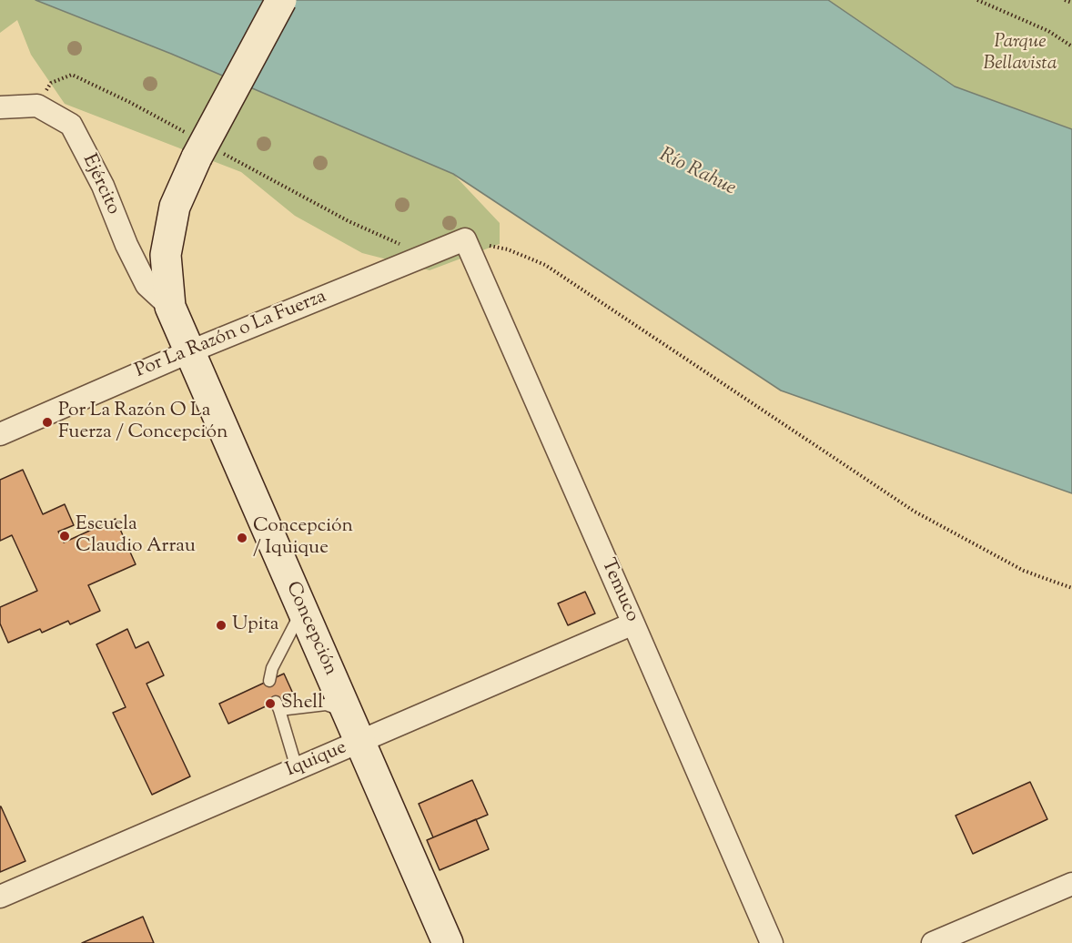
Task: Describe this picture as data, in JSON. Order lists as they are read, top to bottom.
{
  "streets": {
    "main road": ["Concepción"],
    "street": [
      "Ejército",
      "Por La Razón o La Fuerza",
      "Temuco",
      "Iquique"
    ]
  },
  "crossings": [
    ["Ejército", "Concepción"],
    ["Por La Razón o La Fuerza", "Temuco"],
    ["Por La Razón o La Fuerza", "Concepción"],
    ["Temuco", "Iquique"],
    ["Concepción", "Iquique"]
  ],
  "water": ["Río Rahue"],
  "parks": ["Parque Bellavista"],
  "places": [
    "Por La Razón O La Fuerza / Concepción",
    "Escuela Claudio Arrau",
    "Concepción / Iquique",
    "Upita",
    "Shell"
  ]
}
